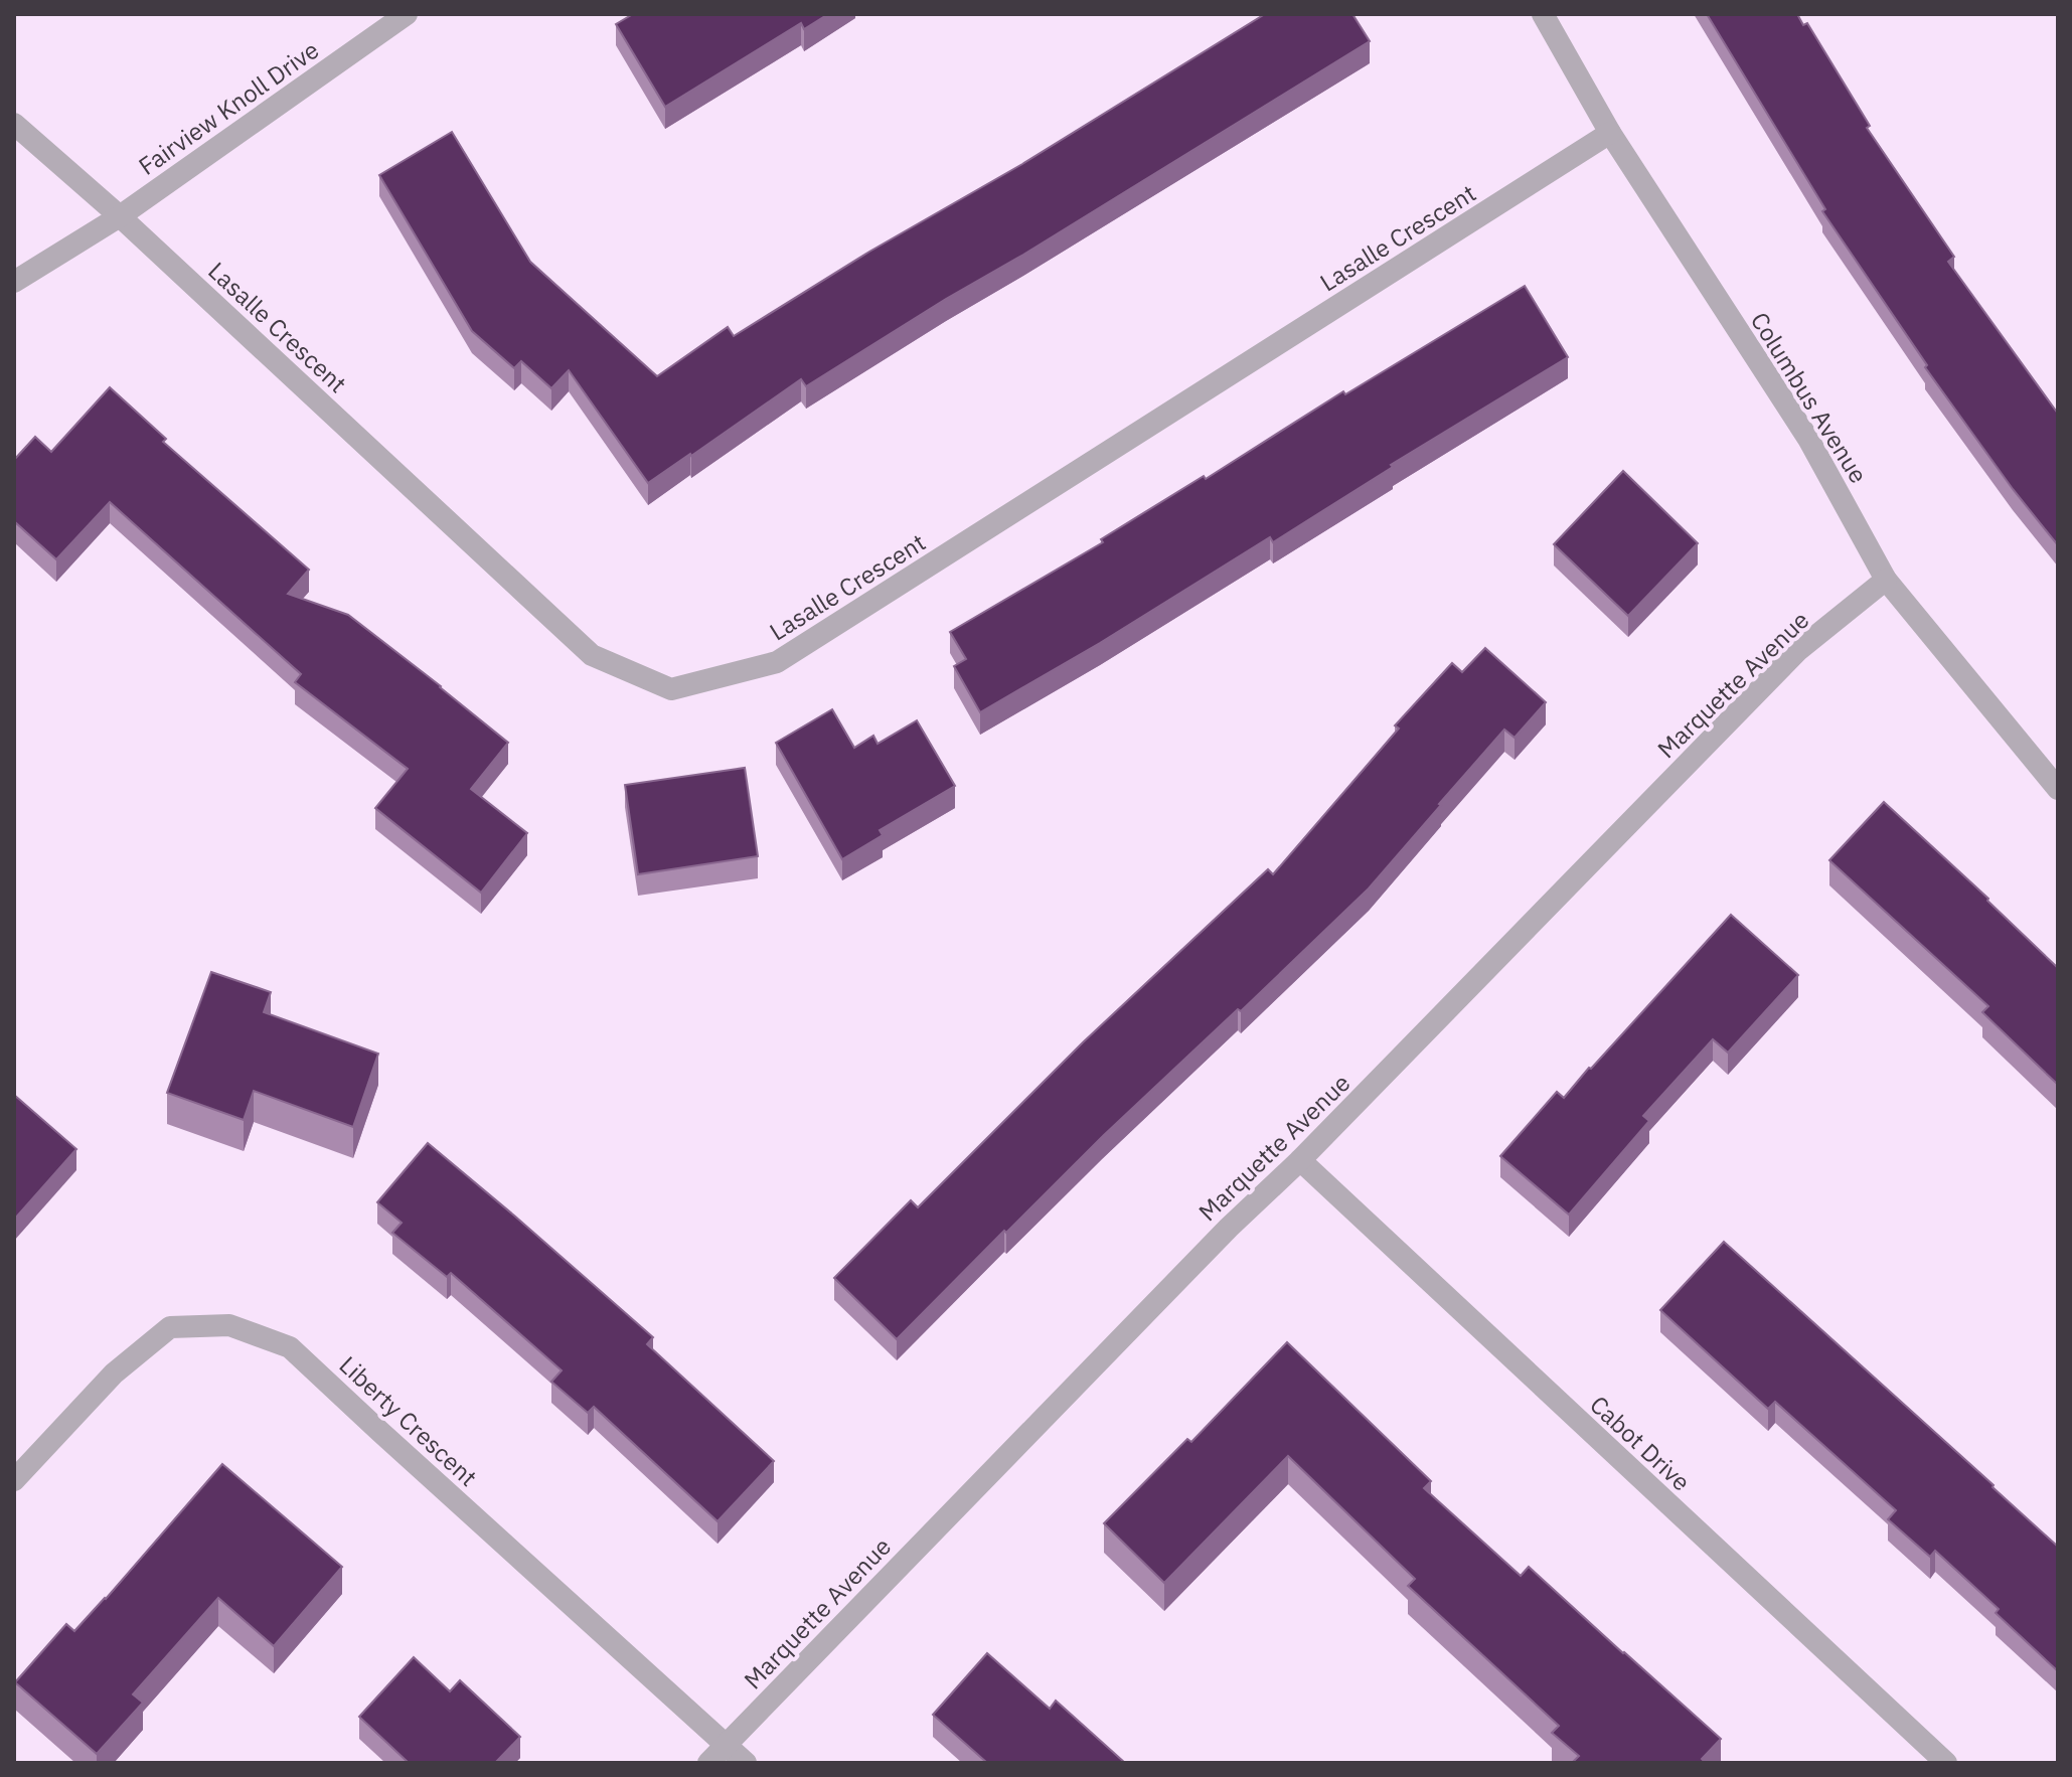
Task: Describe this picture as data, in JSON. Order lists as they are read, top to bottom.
{
  "streets": {
    "street": [
      "Fairview Knoll Drive",
      "Lasalle Crescent",
      "Columbus Avenue",
      "Marquette Avenue",
      "Liberty Crescent",
      "Cabot Drive"
    ]
  },
  "crossings": [
    ["Fairview Knoll Drive", "Lasalle Crescent"],
    ["Lasalle Crescent", "Columbus Avenue"],
    ["Columbus Avenue", "Marquette Avenue"],
    ["Marquette Avenue", "Liberty Crescent"],
    ["Marquette Avenue", "Cabot Drive"]
  ]
}
